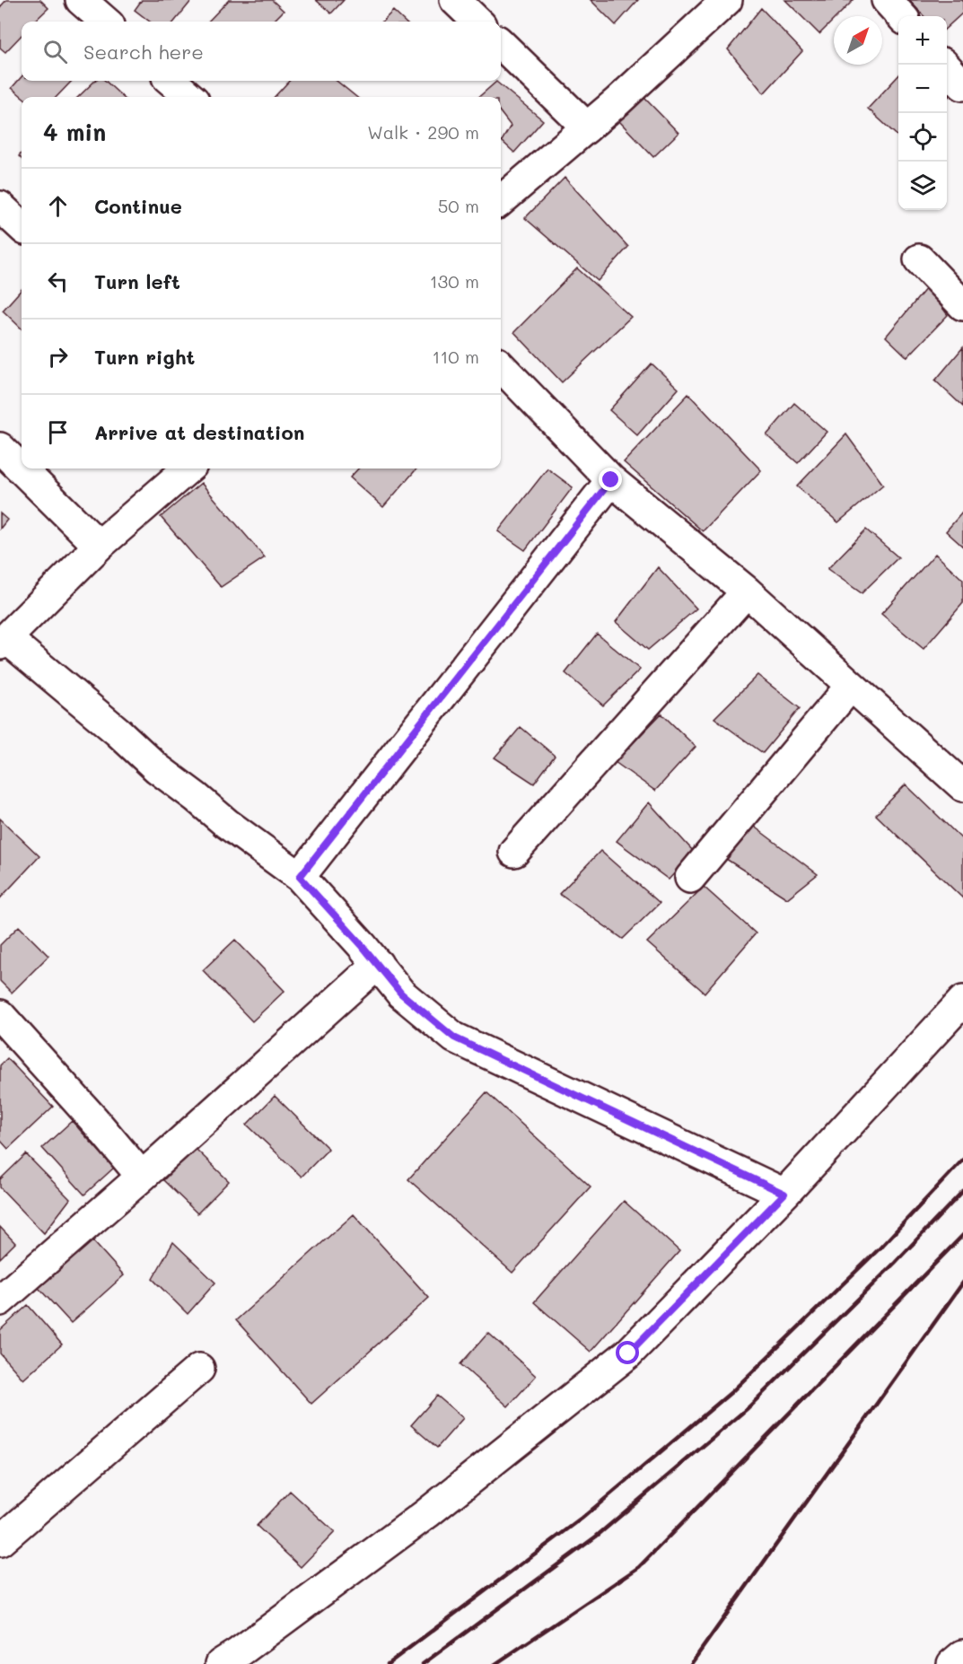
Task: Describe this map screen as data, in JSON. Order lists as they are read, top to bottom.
{
  "north": "top right",
  "page": {
    "map_buttons": ["+", "−"],
    "search": "Search here",
    "heading": ["4 min", "Walk · 290 m"],
    "list": [
      ["Continue", "50 m"],
      ["Turn left", "130 m"],
      ["Turn right", "110 m"],
      "Arrive at destination"
    ]
  }
}
